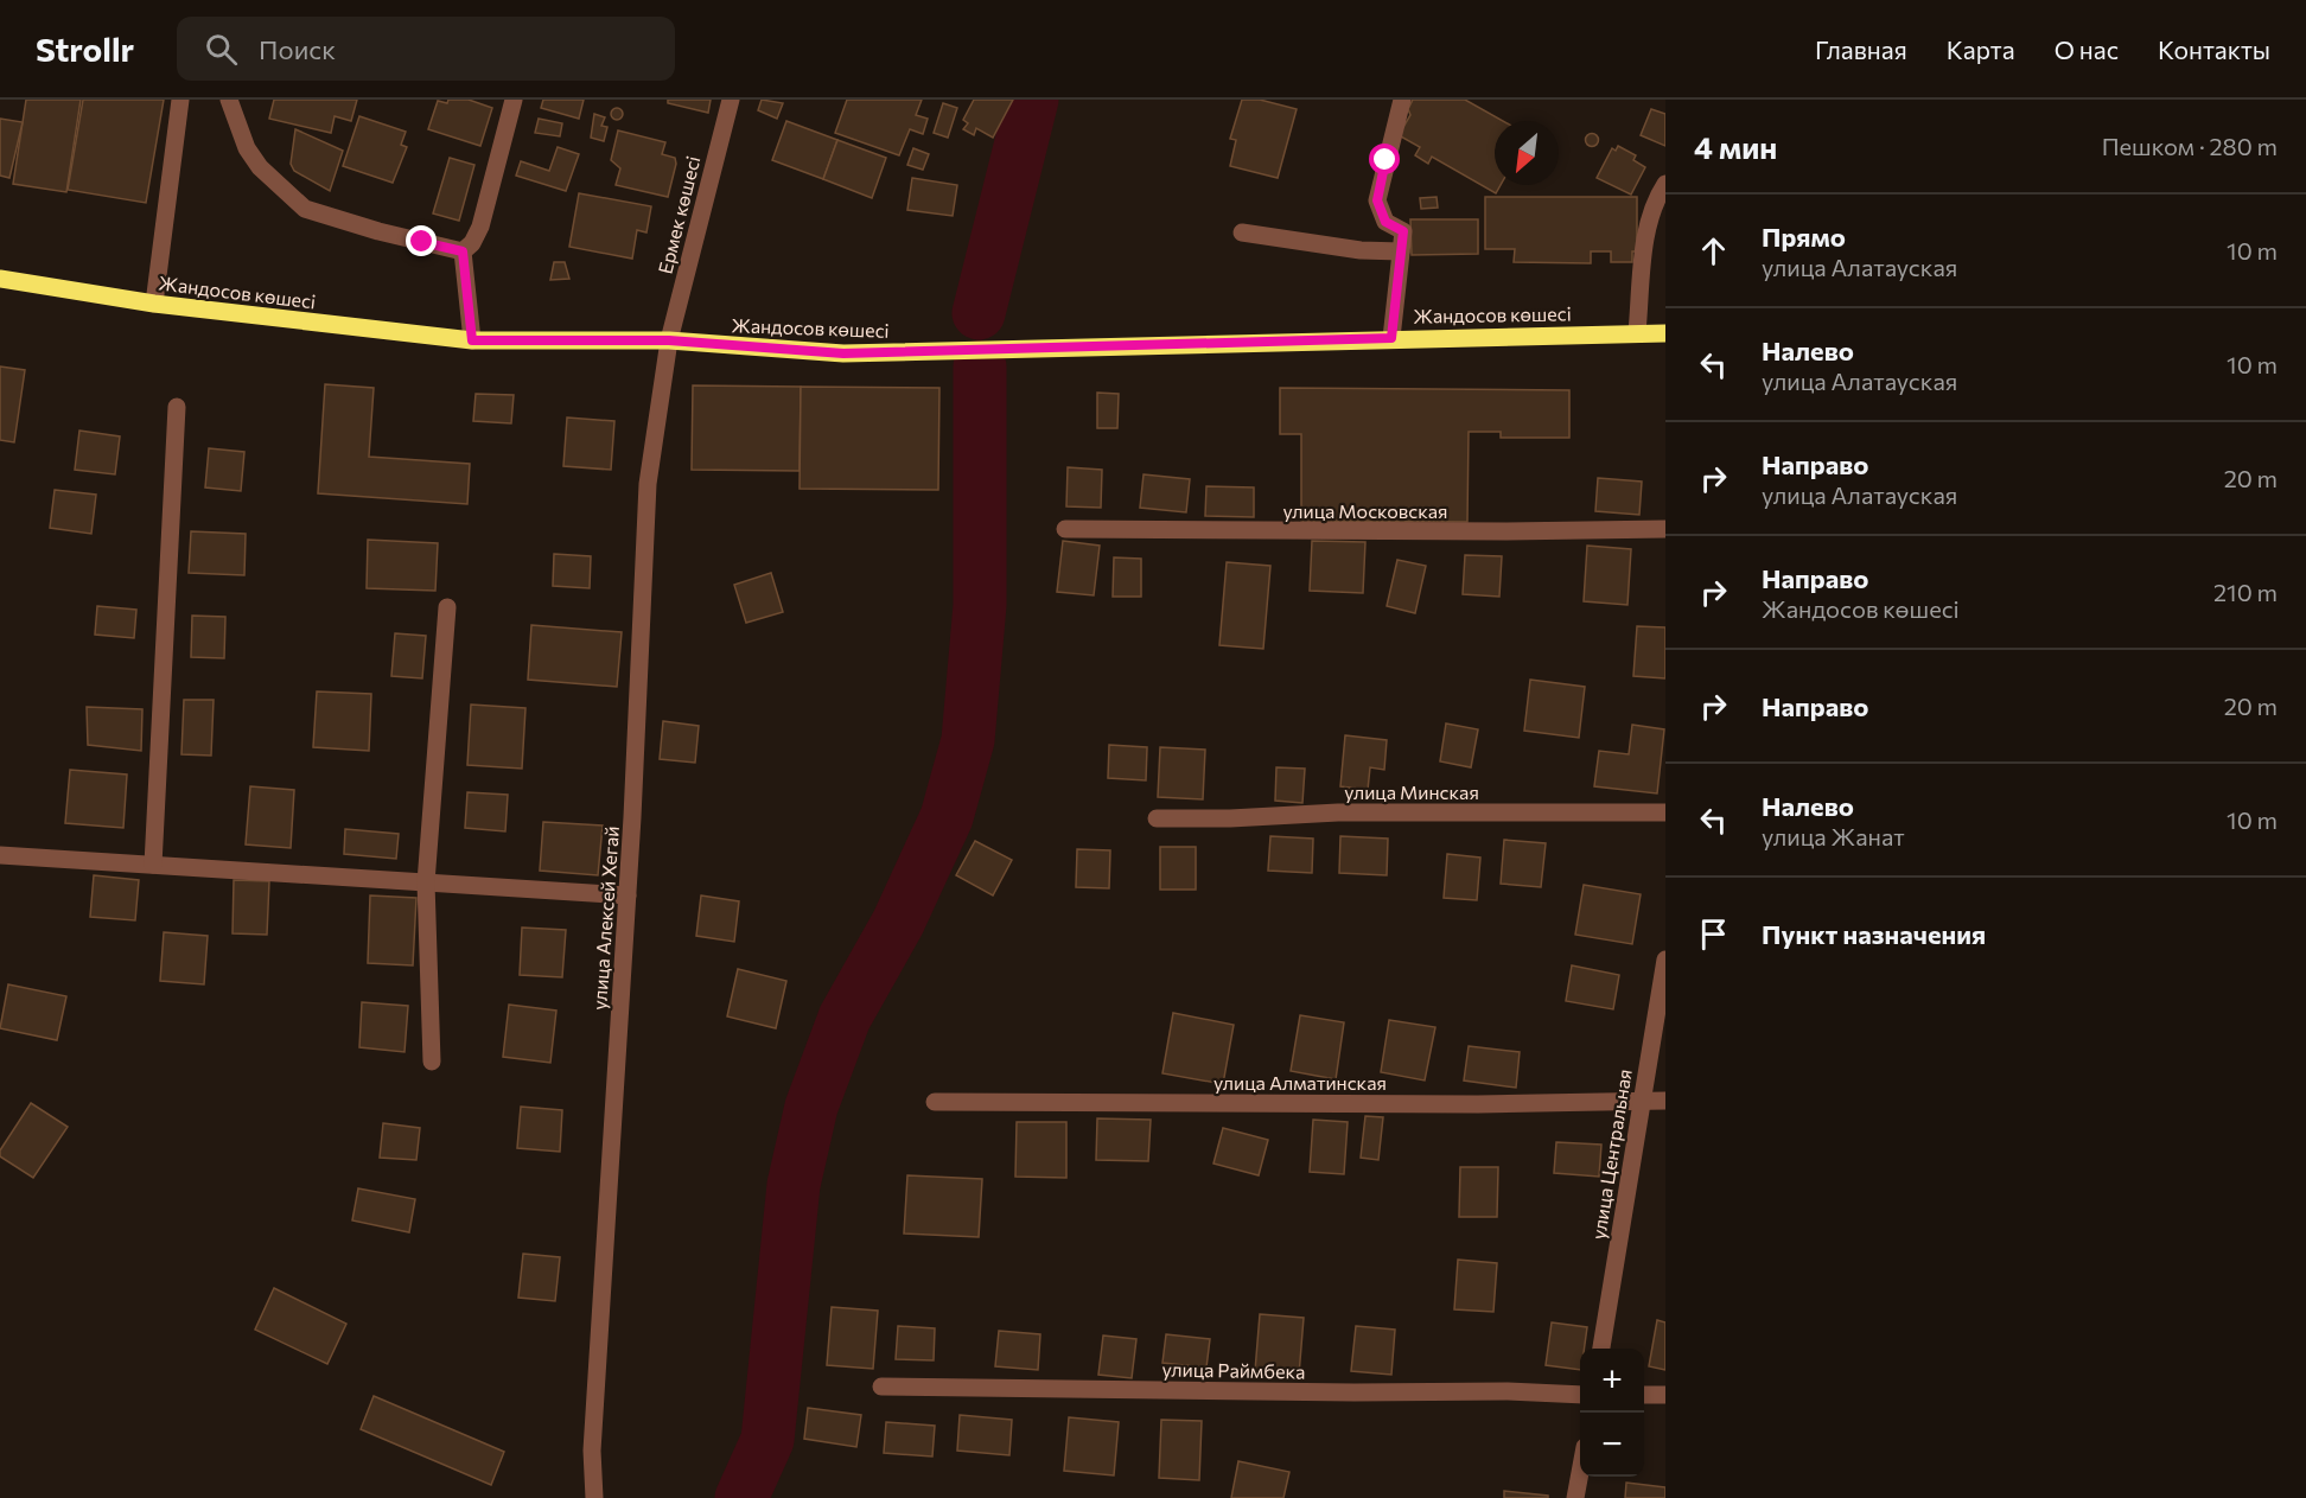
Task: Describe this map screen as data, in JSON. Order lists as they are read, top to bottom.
{
  "streets": {
    "main road": ["Жандосов көшесі"],
    "street": [
      "Ермек көшесі",
      "улица Московская",
      "улица Минская",
      "улица Алексей Хегай",
      "улица Алматинская",
      "улица Центральная",
      "улица Раймбека"
    ]
  },
  "crossings": [
    ["Ермек көшесі", "Жандосов көшесі"],
    ["Ермек көшесі", "улица Алексей Хегай"],
    ["Жандосов көшесі", "улица Алексей Хегай"],
    ["улица Алматинская", "улица Центральная"]
  ],
  "north": "bottom left",
  "page": {
    "header": "Strollr",
    "search": "Поиск",
    "nav": [
      "Главная",
      "Карта",
      "О нас",
      "Контакты"
    ],
    "heading": ["4 мин", "Пешком · 280 m"],
    "list": [
      ["Прямо", "улица Алатауская", "10 m"],
      ["Налево", "улица Алатауская", "10 m"],
      ["Направо", "улица Алатауская", "20 m"],
      ["Направо", "Жандосов көшесі", "210 m"],
      ["Направо", "20 m"],
      ["Налево", "улица Жанат", "10 m"],
      "Пункт назначения"
    ],
    "map_buttons": ["+", "−"]
  }
}
